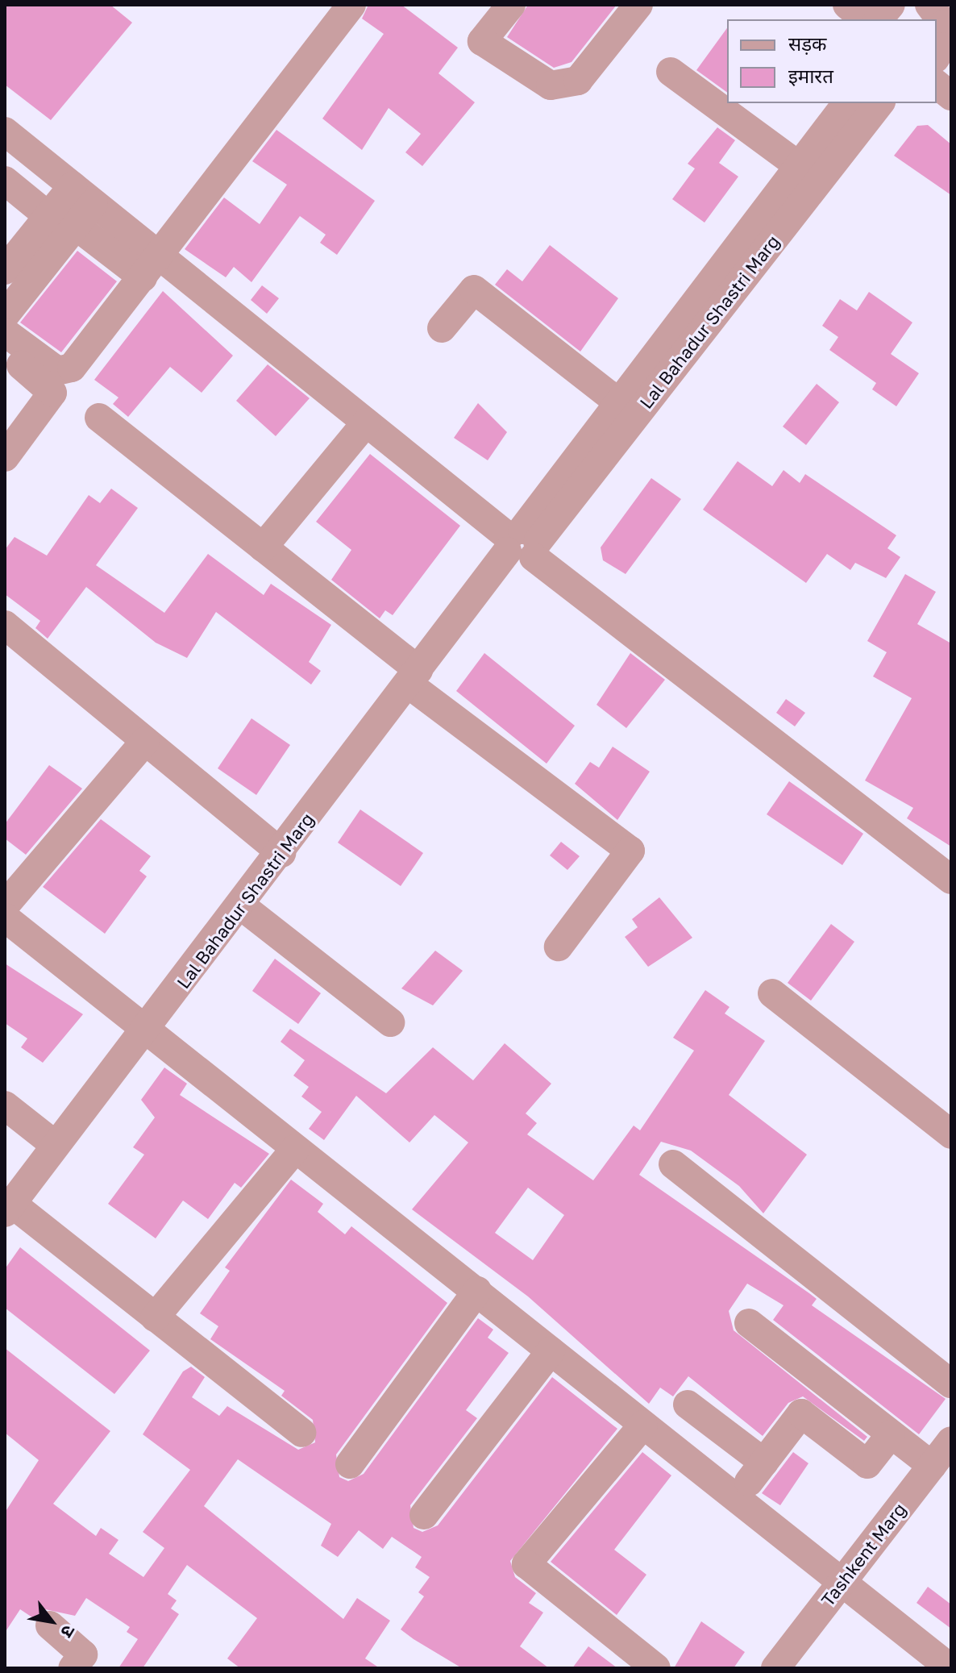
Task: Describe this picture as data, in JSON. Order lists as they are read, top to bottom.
{
  "streets": {
    "street": ["Lal Bahadur Shastri Marg", "Tashkent Marg"]
  },
  "legend": ["सड़क", "इमारत"],
  "north": "bottom right"
}
